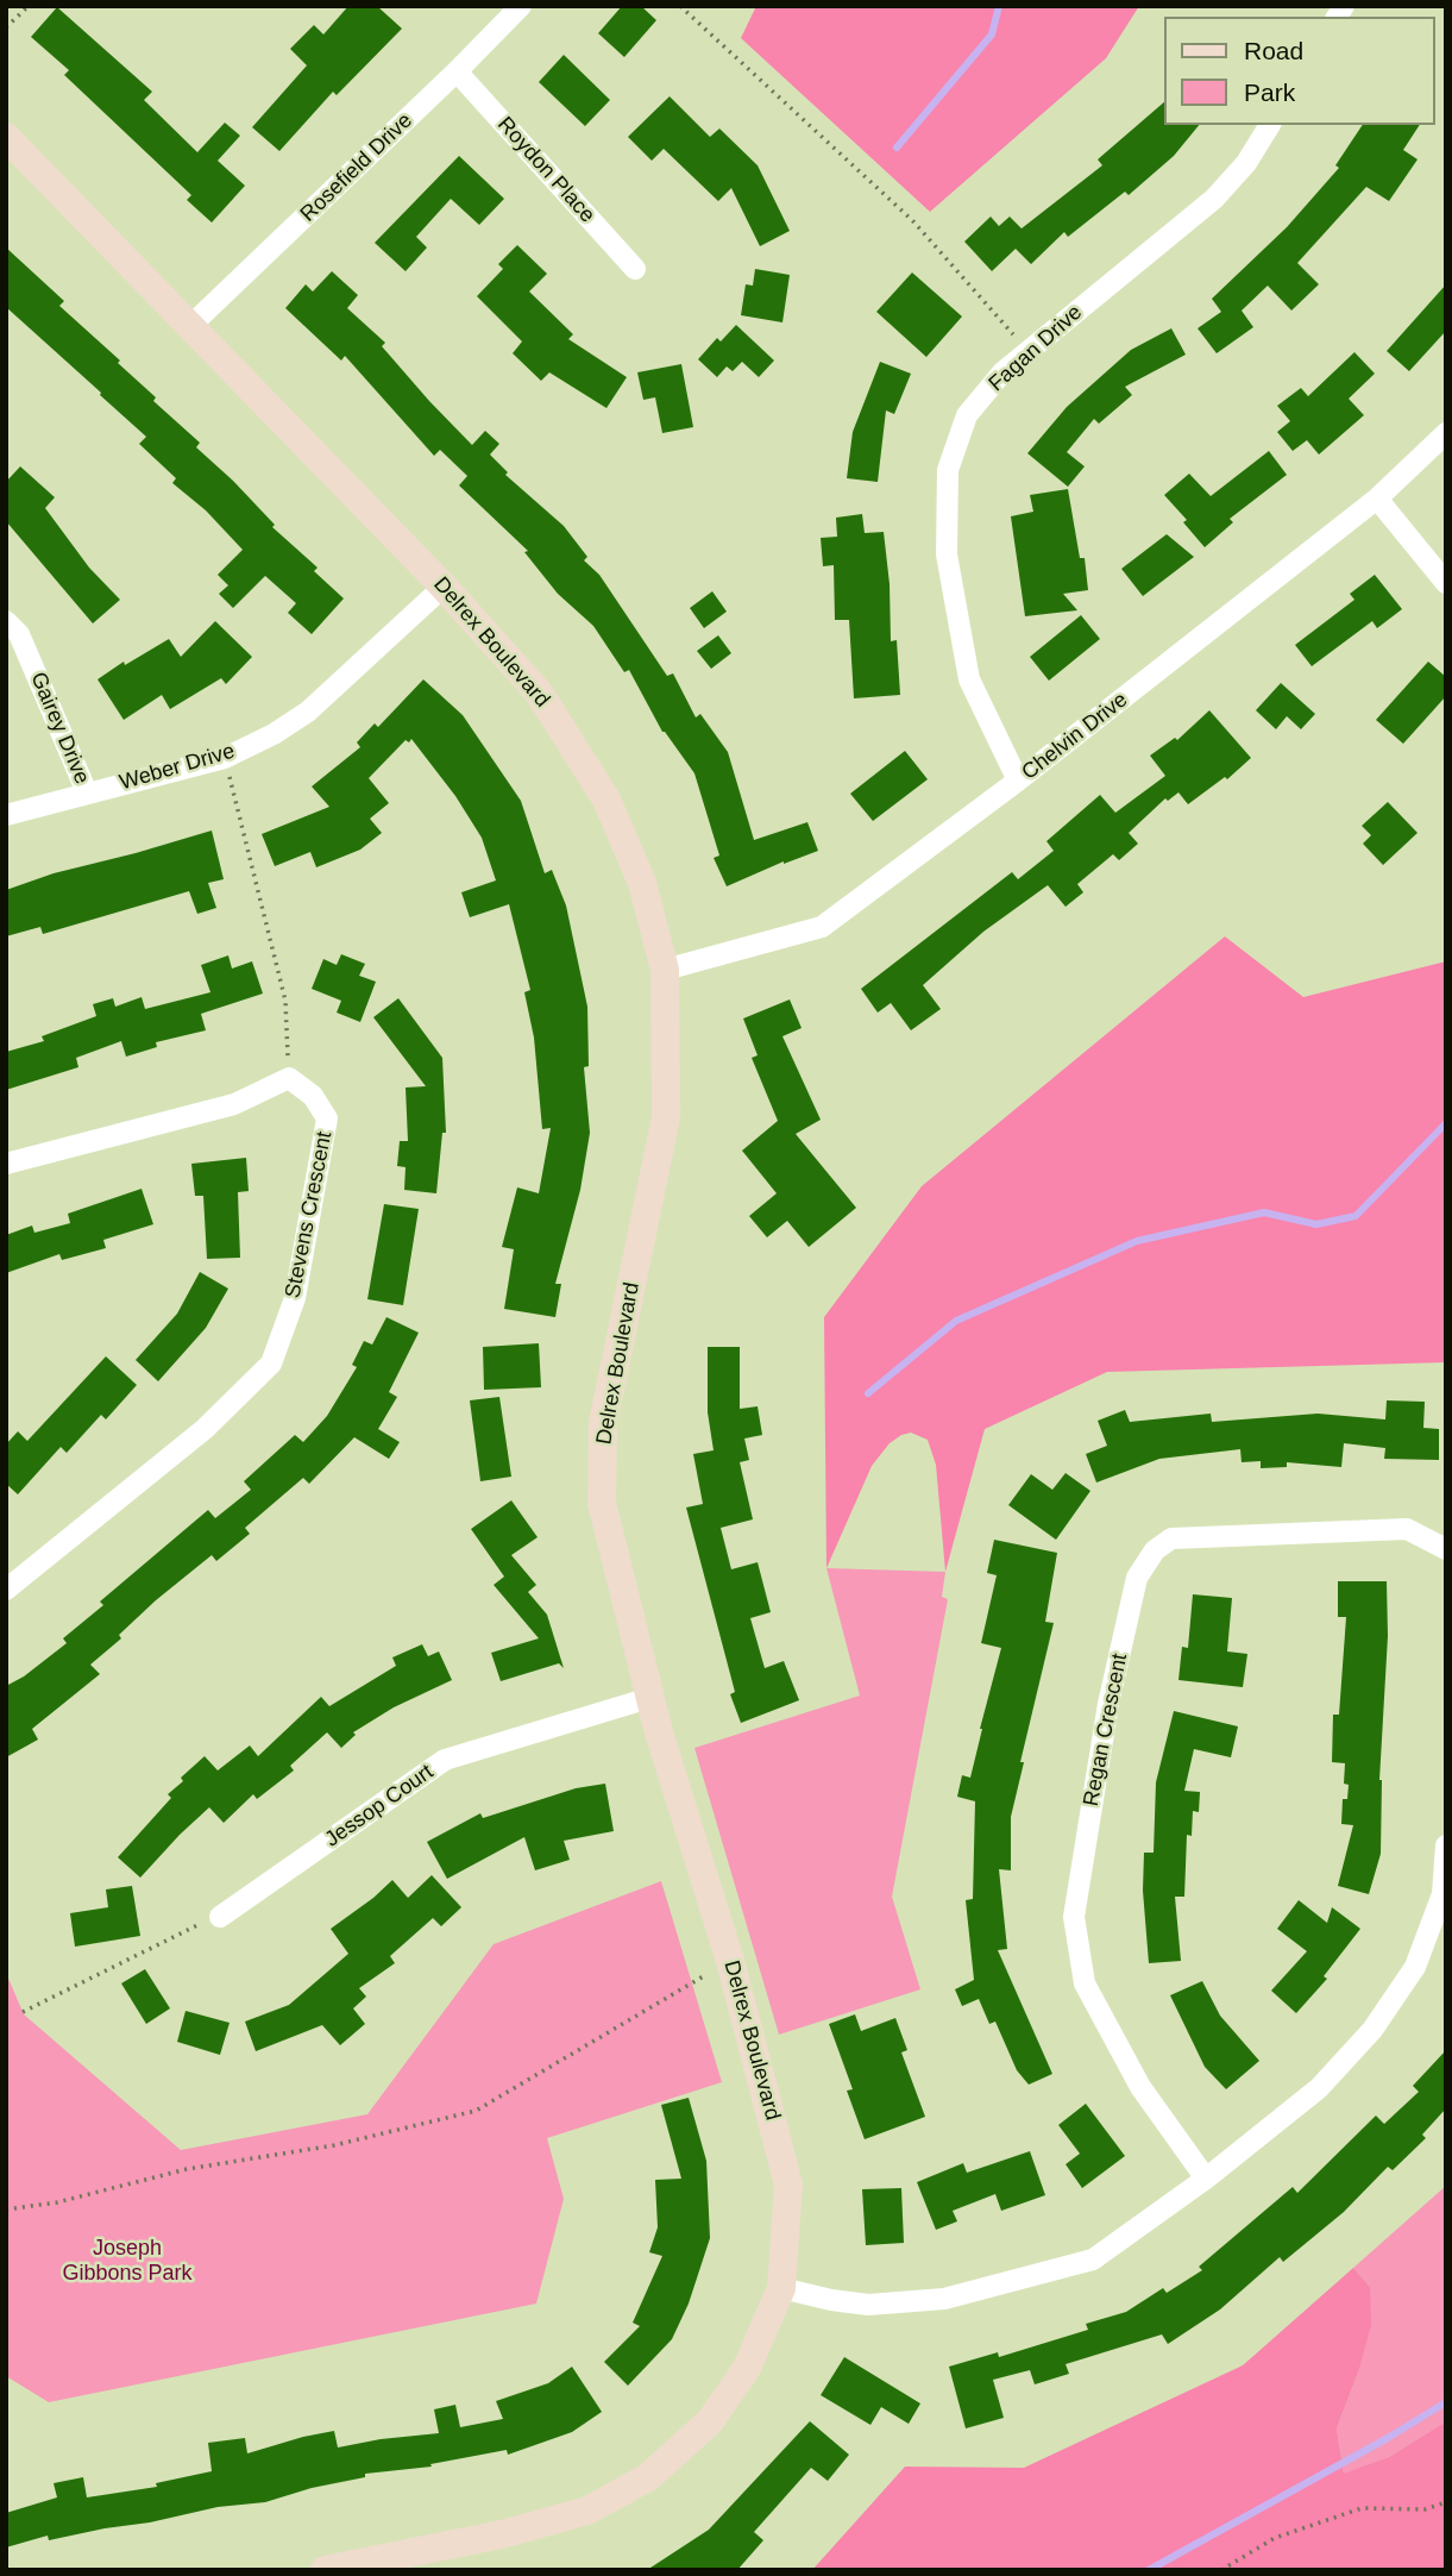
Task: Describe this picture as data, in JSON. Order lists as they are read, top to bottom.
{
  "streets": {
    "street": [
      "Rosefield Drive",
      "Roydon Place",
      "Fagan Drive",
      "Delrex Boulevard",
      "Gairey Drive",
      "Chelvin Drive",
      "Weber Drive",
      "Stevens Crescent",
      "Regan Crescent",
      "Jessop Court"
    ]
  },
  "crossings": [
    ["Rosefield Drive", "Roydon Place"],
    ["Rosefield Drive", "Delrex Boulevard"],
    ["Fagan Drive", "Chelvin Drive"],
    ["Delrex Boulevard", "Chelvin Drive"],
    ["Delrex Boulevard", "Weber Drive"],
    ["Delrex Boulevard", "Jessop Court"],
    ["Gairey Drive", "Weber Drive"]
  ],
  "parks": ["Joseph Gibbons Park"],
  "legend": ["Road", "Park"]
}
